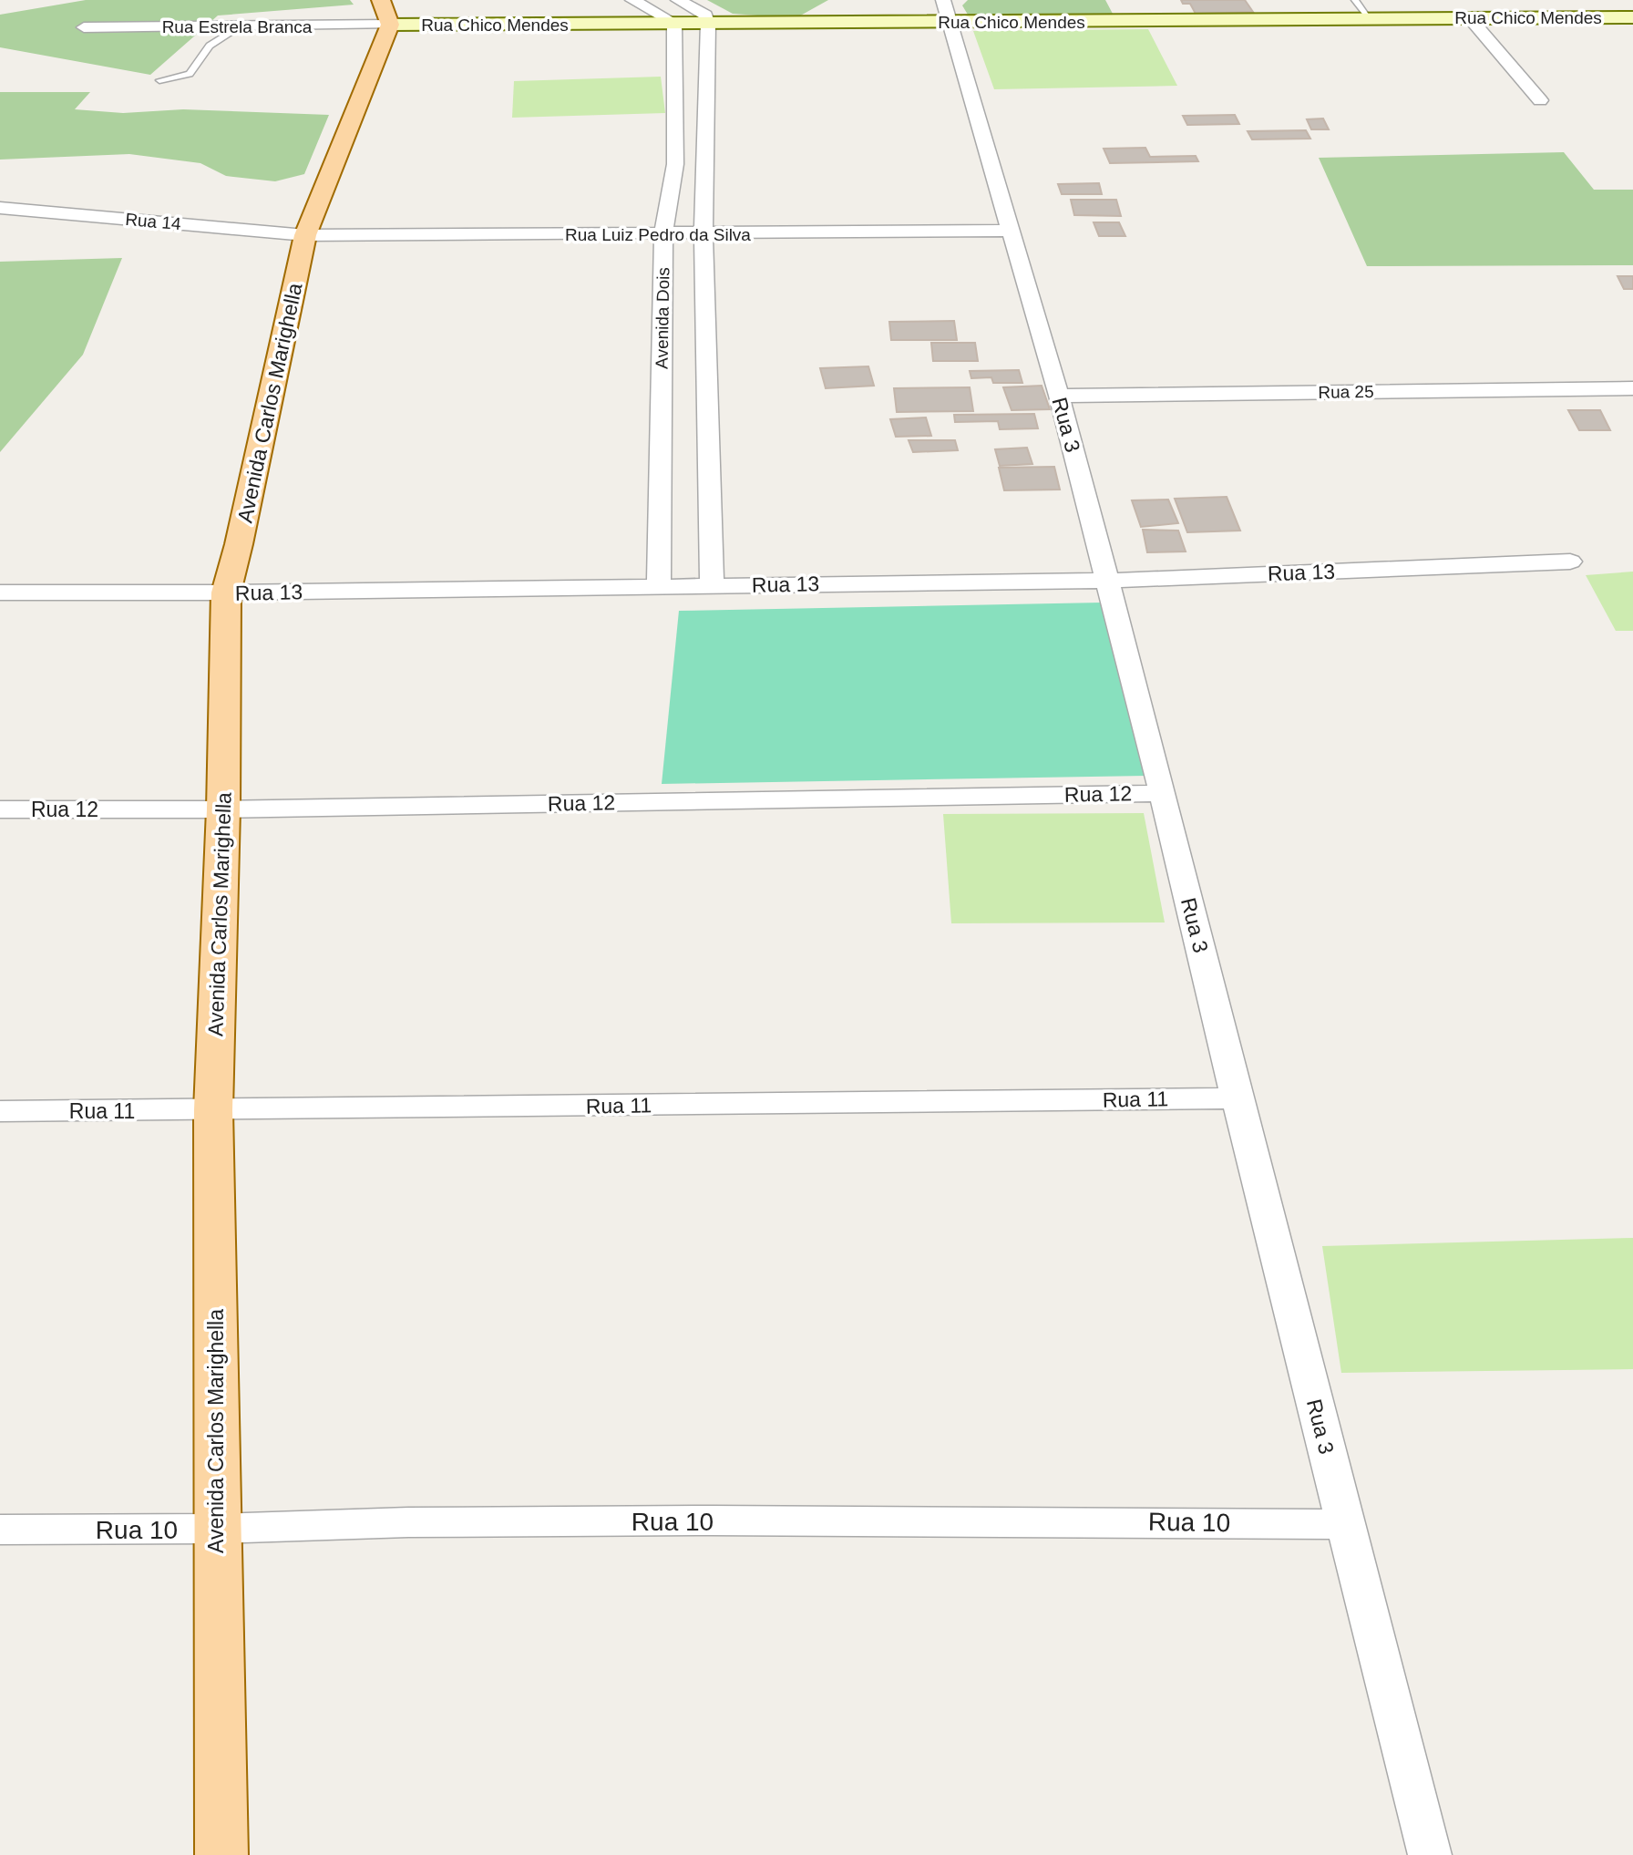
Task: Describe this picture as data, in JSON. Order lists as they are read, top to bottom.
{
  "streets": {
    "main road": ["Rua Chico Mendes", "Avenida Carlos Marighella"],
    "street": [
      "Rua Estrela Branca",
      "Rua 14",
      "Rua Luiz Pedro da Silva",
      "Avenida Dois",
      "Rua 25",
      "Rua 3",
      "Rua 13",
      "Rua 12",
      "Rua 11",
      "Rua 10"
    ]
  },
  "crossings": [
    ["Rua Chico Mendes", "Rua Estrela Branca"],
    ["Rua Chico Mendes", "Avenida Dois"],
    ["Rua Chico Mendes", "Avenida Carlos Marighella"],
    ["Rua Chico Mendes", "Rua 3"],
    ["Rua Estrela Branca", "Avenida Carlos Marighella"],
    ["Rua 14", "Rua Luiz Pedro da Silva"],
    ["Rua 14", "Avenida Carlos Marighella"],
    ["Rua Luiz Pedro da Silva", "Avenida Dois"],
    ["Rua Luiz Pedro da Silva", "Avenida Carlos Marighella"],
    ["Rua Luiz Pedro da Silva", "Rua 3"],
    ["Avenida Dois", "Rua 13"],
    ["Rua 25", "Rua 3"],
    ["Avenida Carlos Marighella", "Rua 13"],
    ["Avenida Carlos Marighella", "Rua 12"],
    ["Avenida Carlos Marighella", "Rua 11"],
    ["Avenida Carlos Marighella", "Rua 10"],
    ["Rua 3", "Rua 13"],
    ["Rua 3", "Rua 12"],
    ["Rua 3", "Rua 11"],
    ["Rua 3", "Rua 10"]
  ]
}
